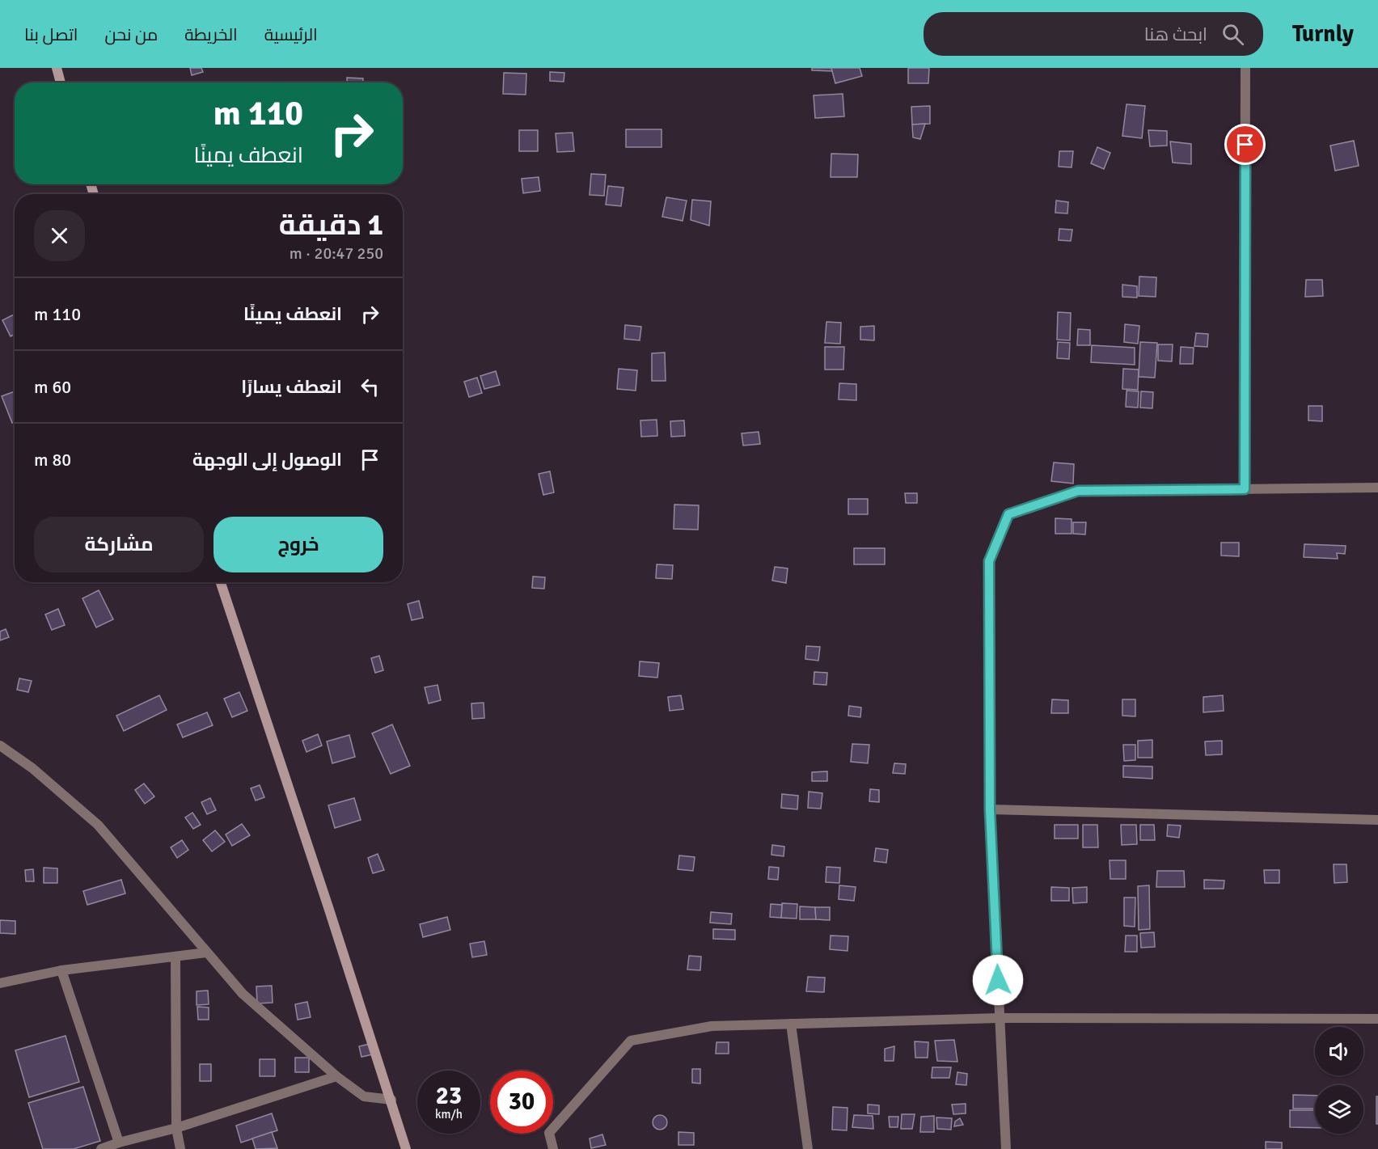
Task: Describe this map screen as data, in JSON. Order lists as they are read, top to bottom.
{
  "page": {
    "header": "Turnly",
    "search": "ابحث هنا",
    "nav": [
      "الرئيسية",
      "الخريطة",
      "من نحن",
      "اتصل بنا"
    ],
    "turn": ["110 m", "انعطف يمينًا"],
    "heading": ["1 دقيقة", "250 m · 20:47"],
    "list": [
      {
        "name": "انعطف يمينًا",
        "value": "110 m"
      },
      {
        "name": "انعطف يسارًا",
        "value": "60 m"
      },
      {
        "name": "الوصول إلى الوجهة",
        "value": "80 m"
      }
    ],
    "buttons": ["خروج", "مشاركة"],
    "speed": "23 km/h",
    "limit": "30"
  }
}
